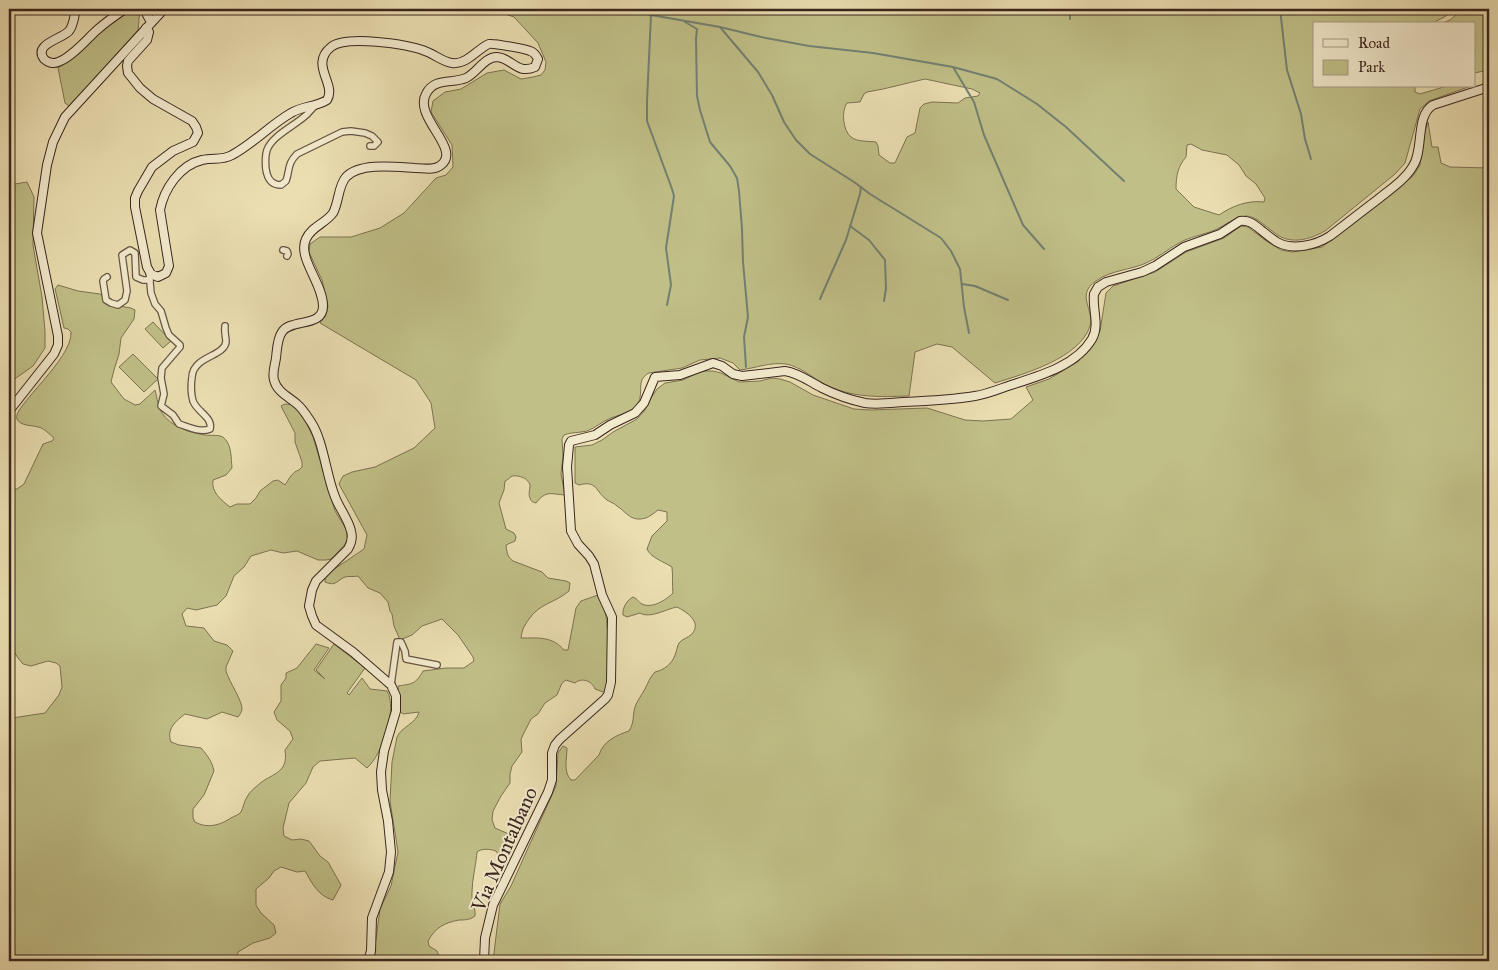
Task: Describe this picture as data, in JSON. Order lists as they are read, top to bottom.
{
  "streets": {
    "street": ["Via Montalbano"]
  },
  "legend": ["Road", "Park"]
}
